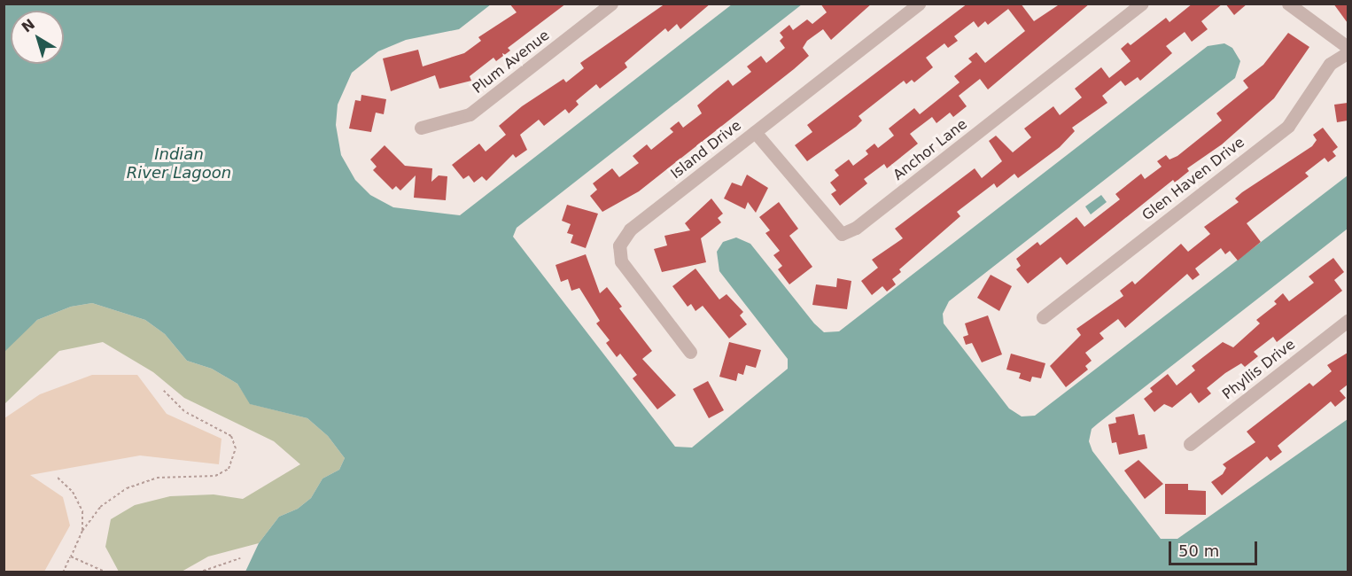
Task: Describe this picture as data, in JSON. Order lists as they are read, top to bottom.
{
  "streets": {
    "street": [
      "Plum Avenue",
      "Island Drive",
      "Anchor Lane",
      "Glen Haven Drive",
      "Phyllis Drive"
    ]
  },
  "crossings": [
    ["Island Drive", "Anchor Lane"]
  ],
  "water": ["Indian River Lagoon"],
  "scale_bar": "50 m",
  "north": "top left"
}
